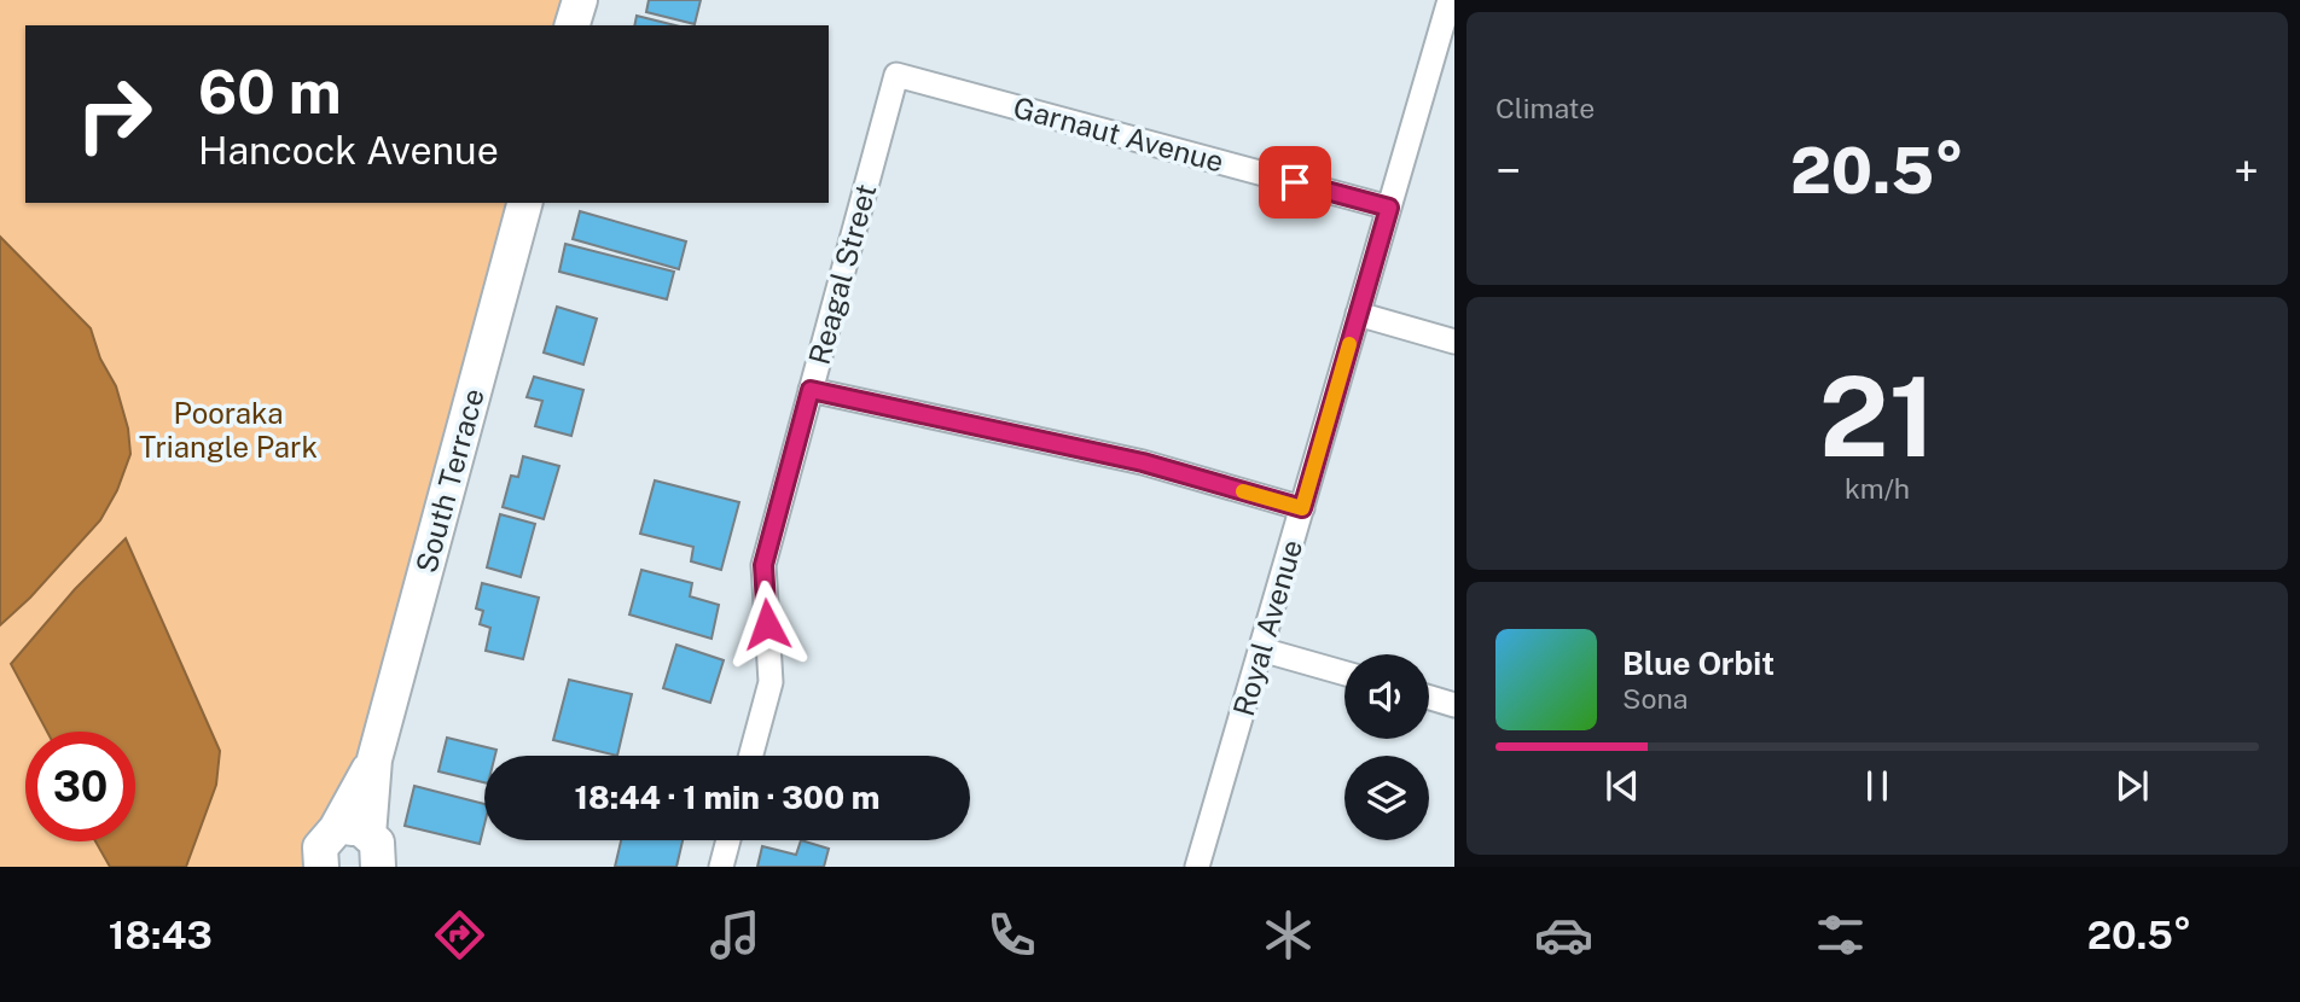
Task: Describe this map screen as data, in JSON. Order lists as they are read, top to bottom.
{
  "streets": {
    "street": [
      "Garnaut Avenue",
      "Reagal Street",
      "South Terrace",
      "Royal Avenue"
    ]
  },
  "crossings": [
    ["Garnaut Avenue", "Reagal Street"],
    ["Garnaut Avenue", "Royal Avenue"]
  ],
  "parks": ["Pooraka Triangle Park"],
  "page": {
    "tile": [
      "Climate",
      ["21", "km/h"]
    ],
    "turn": ["60 m", "Hancock Avenue"],
    "heat": ["−", "20.5°", "+"],
    "song": ["Blue Orbit", "Sona"],
    "limit": "30",
    "trip": "18:44 · 1 min · 300 m",
    "tabs": ["18:43", "20.5°"]
  }
}
